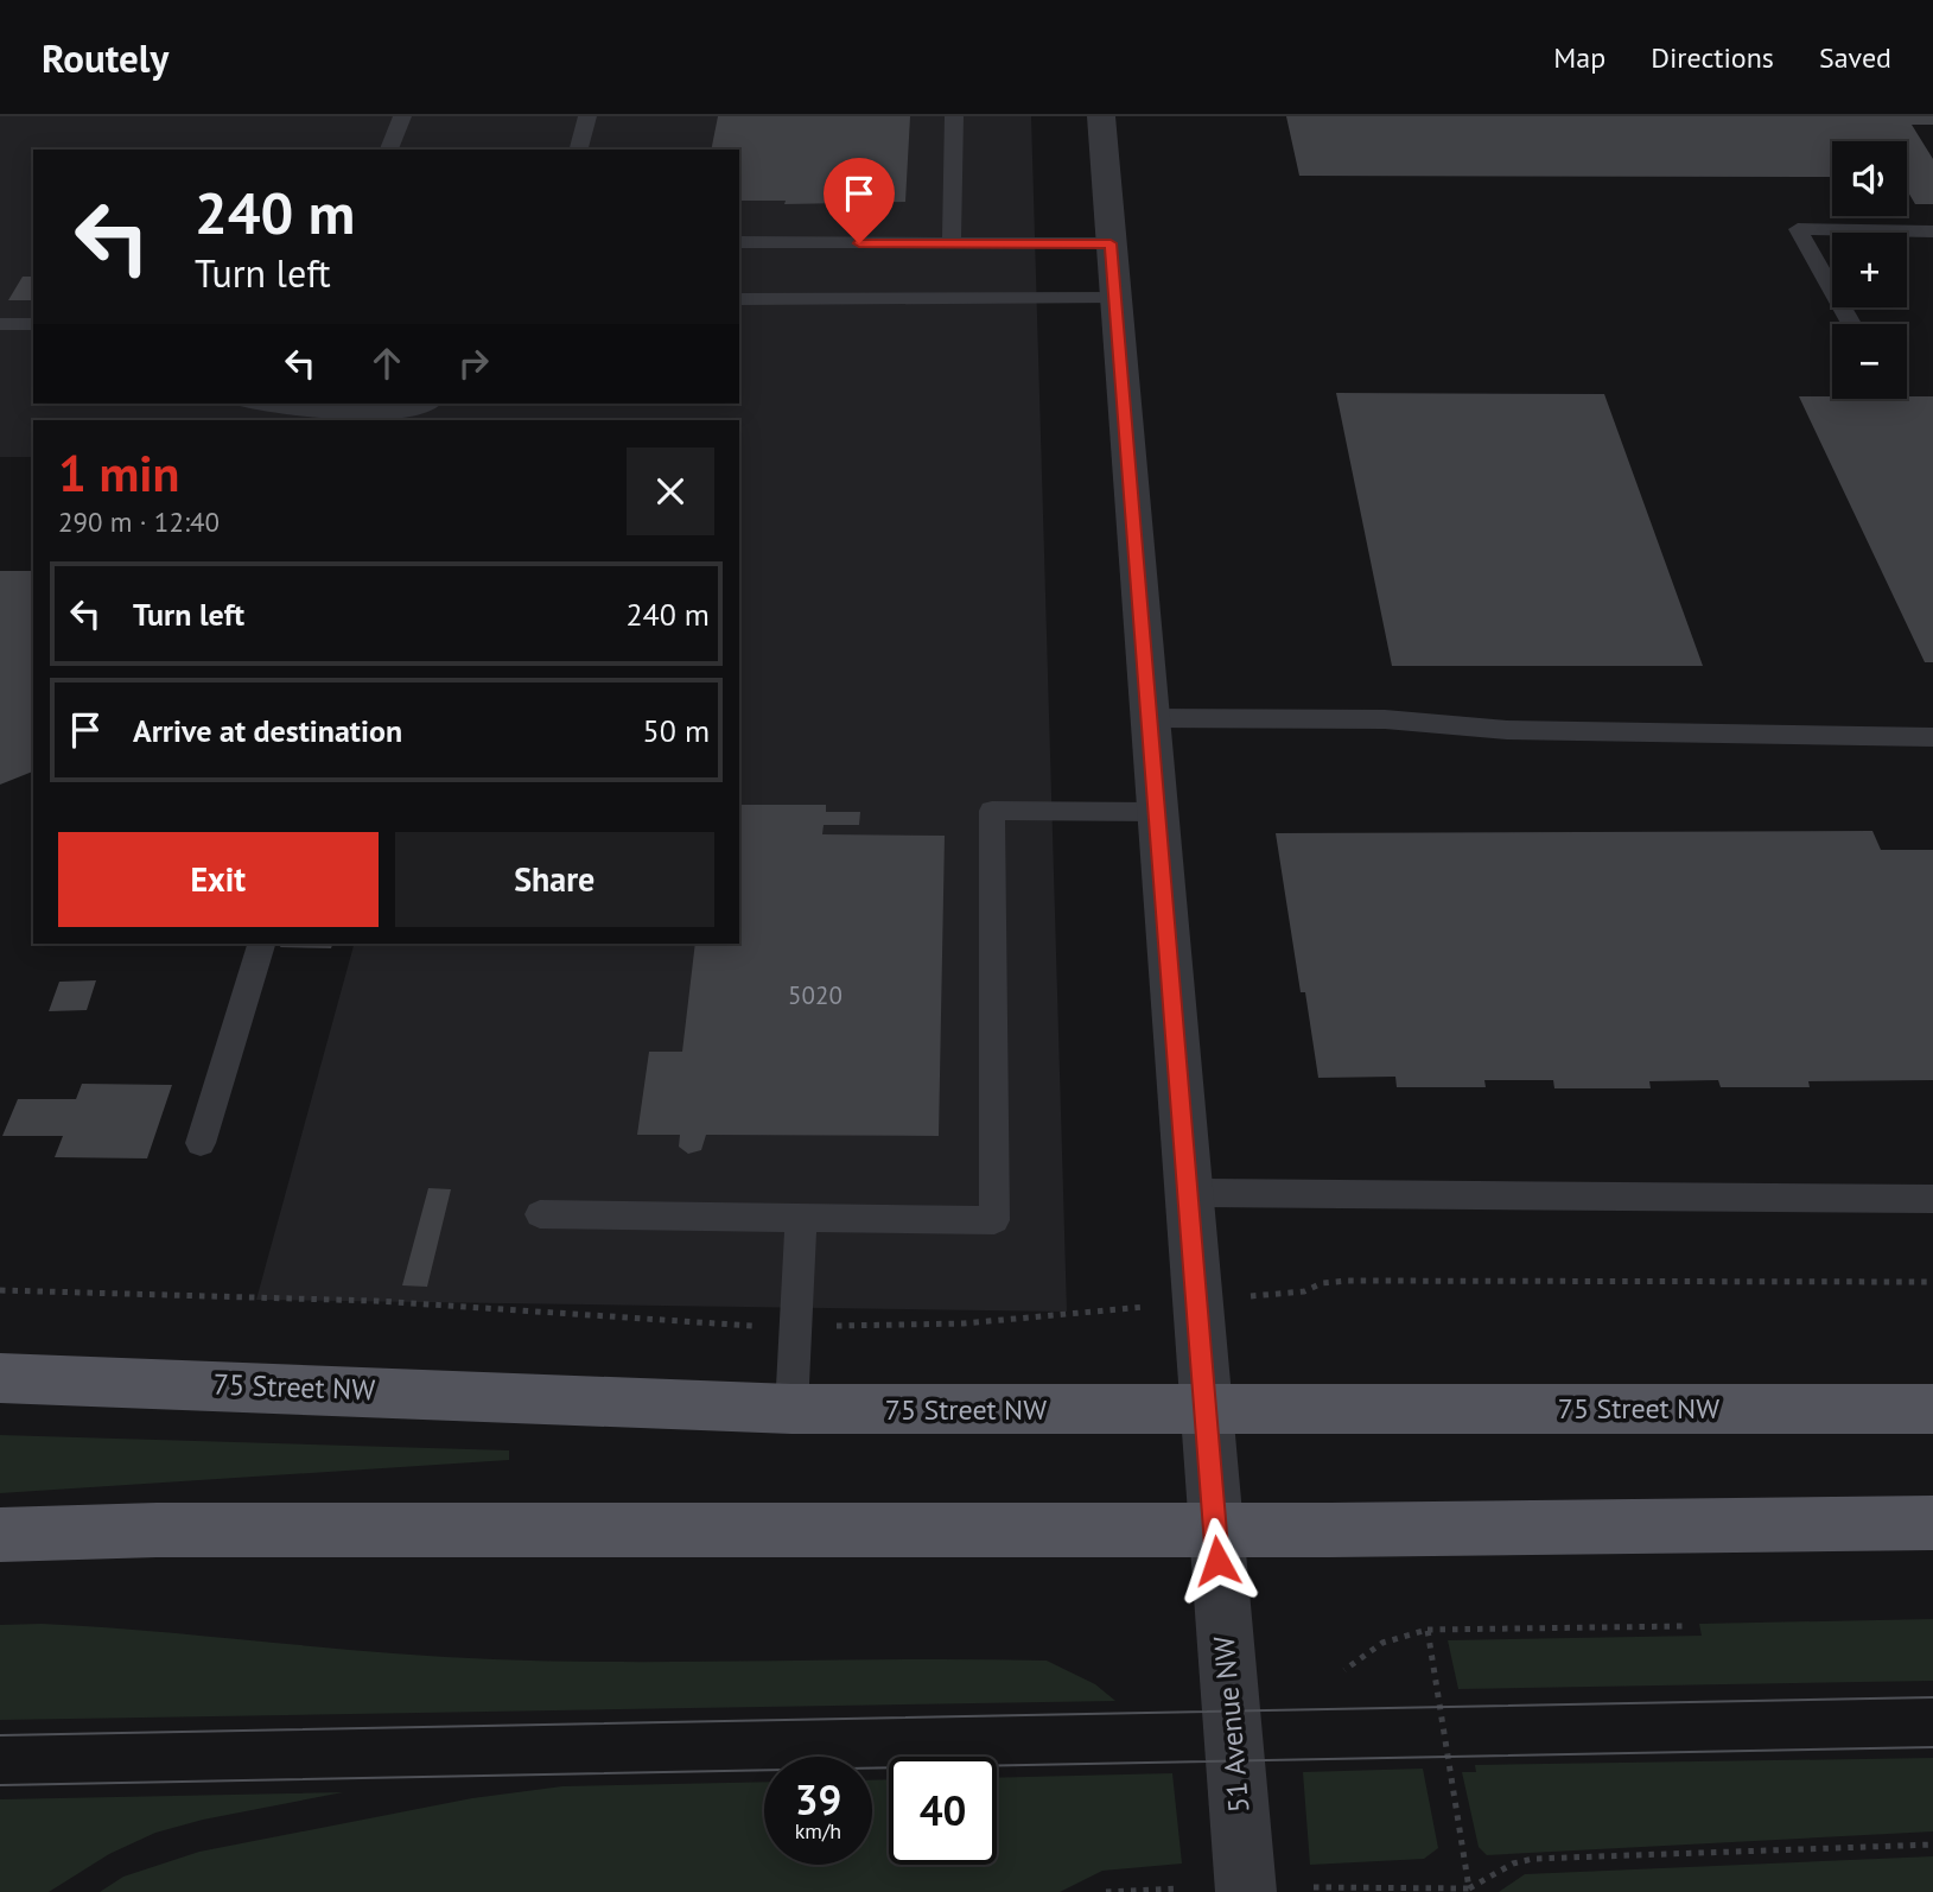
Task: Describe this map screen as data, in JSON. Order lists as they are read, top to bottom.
{
  "streets": {
    "main road": ["75 Street NW"],
    "street": ["51 Avenue NW"]
  },
  "crossings": [
    ["75 Street NW", "51 Avenue NW"]
  ],
  "house_numbers": ["5020"],
  "page": {
    "header": "Routely",
    "nav": ["Map", "Directions", "Saved"],
    "map_buttons": ["+", "−"],
    "turn": ["240 m", "Turn left"],
    "heading": ["1 min", "290 m · 12:40"],
    "list": [
      {
        "name": "Turn left",
        "value": "240 m"
      },
      {
        "name": "Arrive at destination",
        "value": "50 m"
      }
    ],
    "buttons": ["Exit", "Share"],
    "speed": "39 km/h",
    "limit": "40"
  }
}
